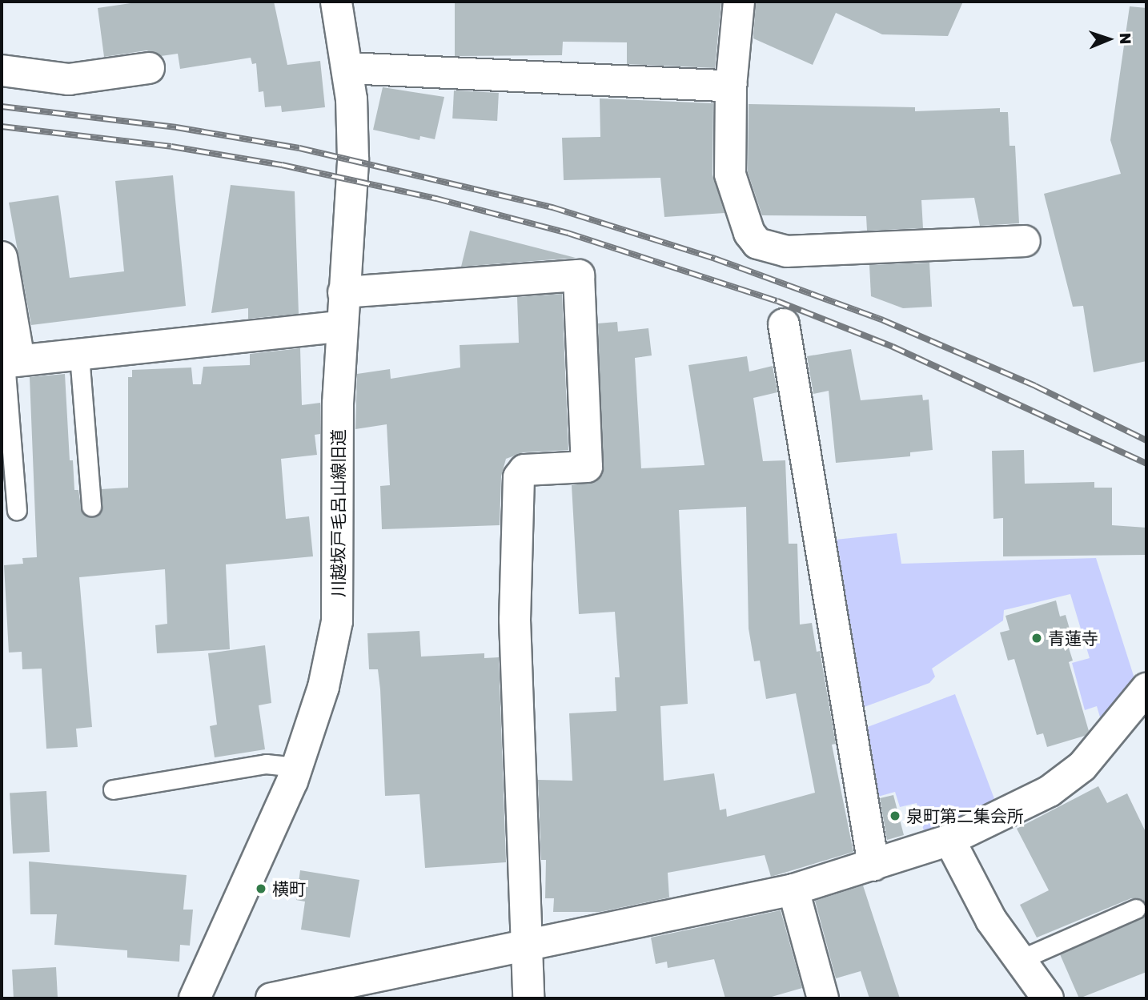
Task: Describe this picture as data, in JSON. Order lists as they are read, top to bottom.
{
  "streets": {
    "street": ["川越坂戸毛呂山線旧道"]
  },
  "places": ["青蓮寺", "泉町第二集会所", "横町"],
  "north": "right"
}
